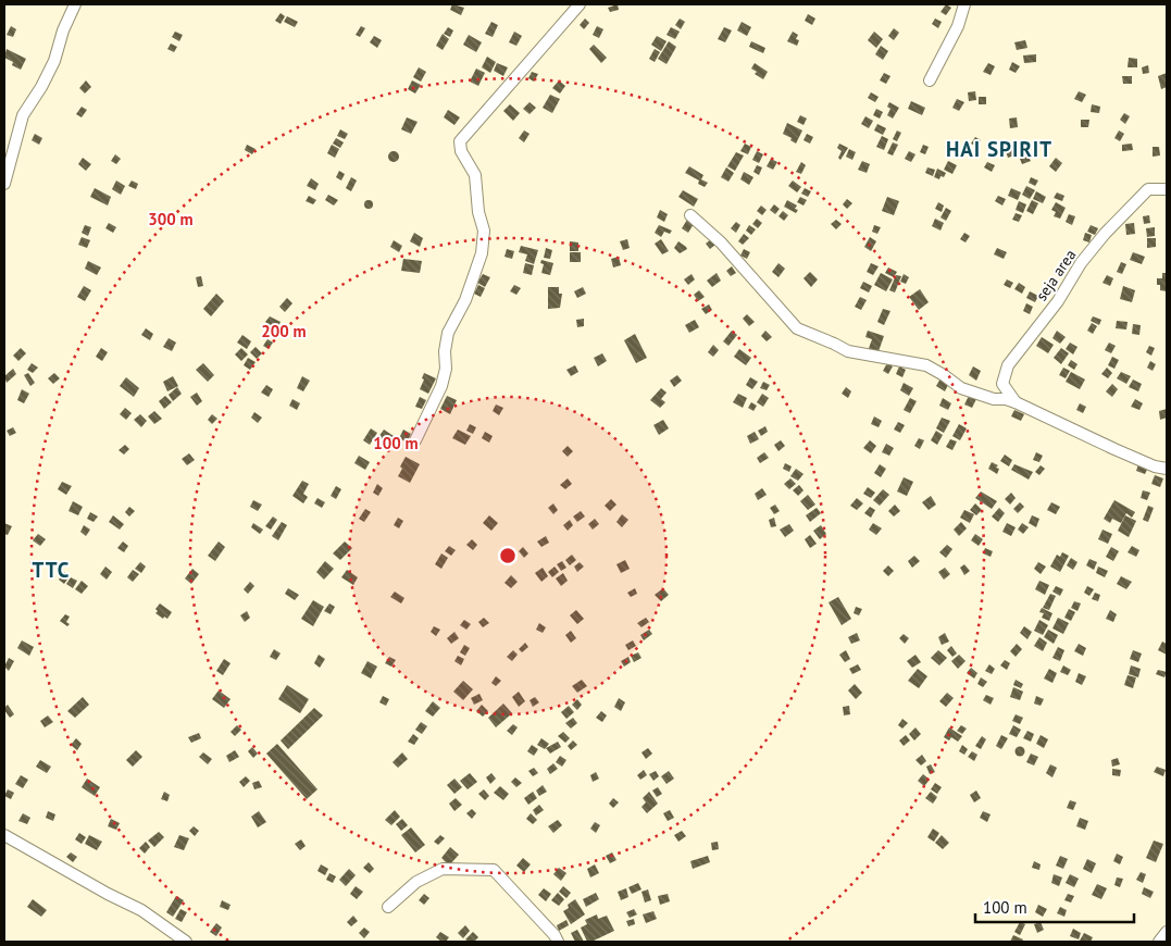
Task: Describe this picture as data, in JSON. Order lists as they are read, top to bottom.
{
  "streets": {
    "street": ["seja area"]
  },
  "districts": ["HAI SPIRIT", "TTC"],
  "scale_bar": "100 m",
  "rings": ["300 m", "200 m", "100 m"]
}
